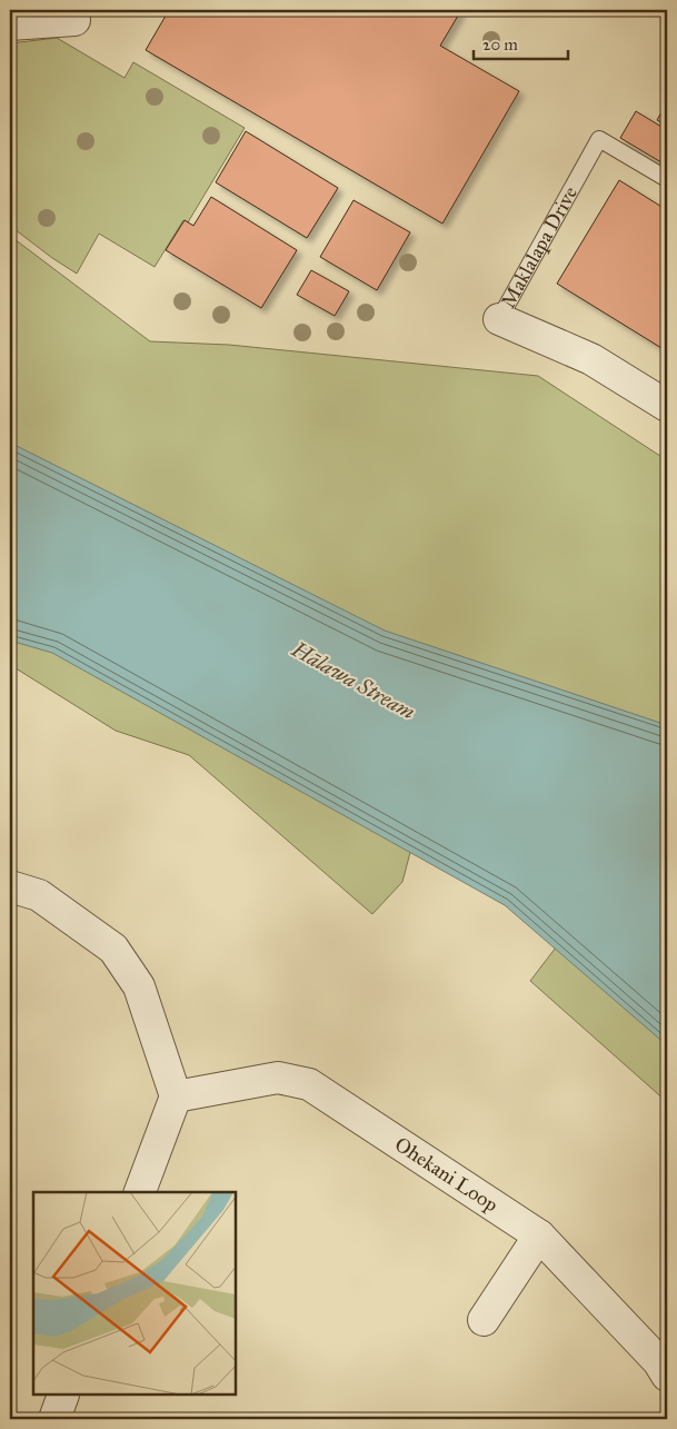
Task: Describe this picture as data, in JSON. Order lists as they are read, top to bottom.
{
  "streets": {
    "street": ["Maklalapa Drive", "Ohekani Loop"]
  },
  "water": ["Hālawa Stream"],
  "scale_bar": "20 m"
}
